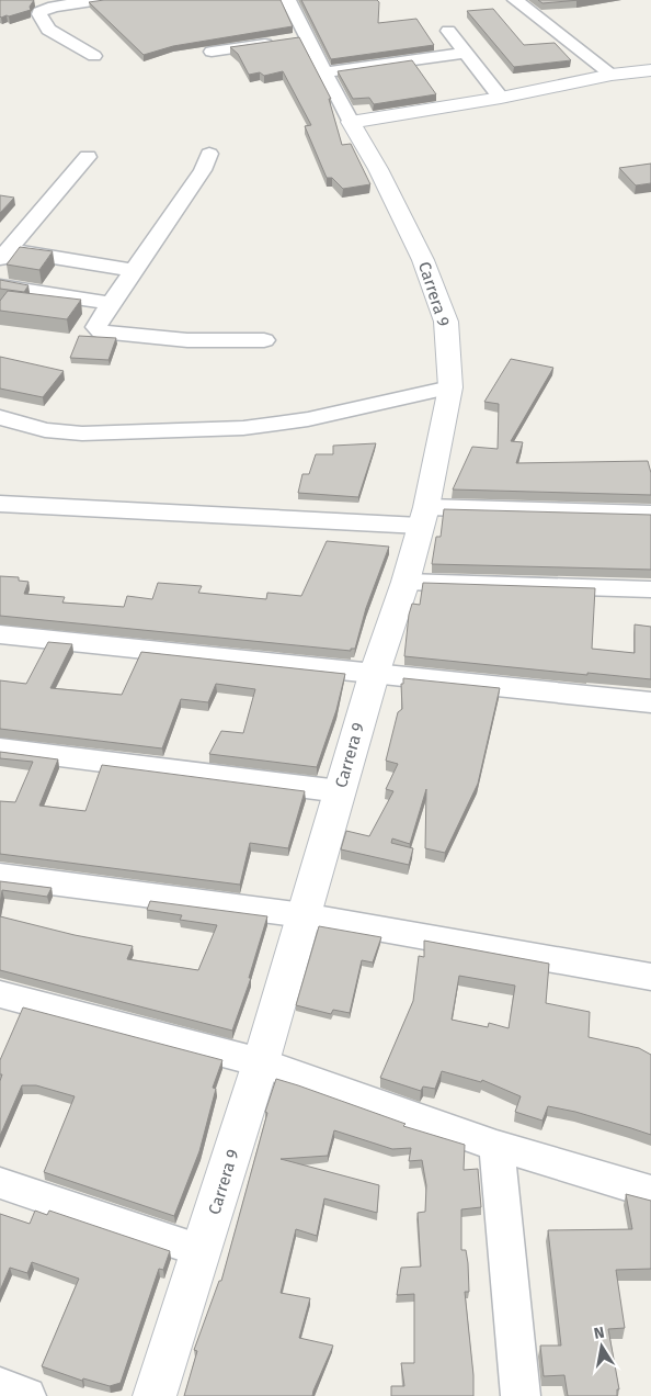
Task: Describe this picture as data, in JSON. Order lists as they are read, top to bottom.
{
  "streets": {
    "main road": ["Carrera 9"]
  },
  "north": "top"
}
